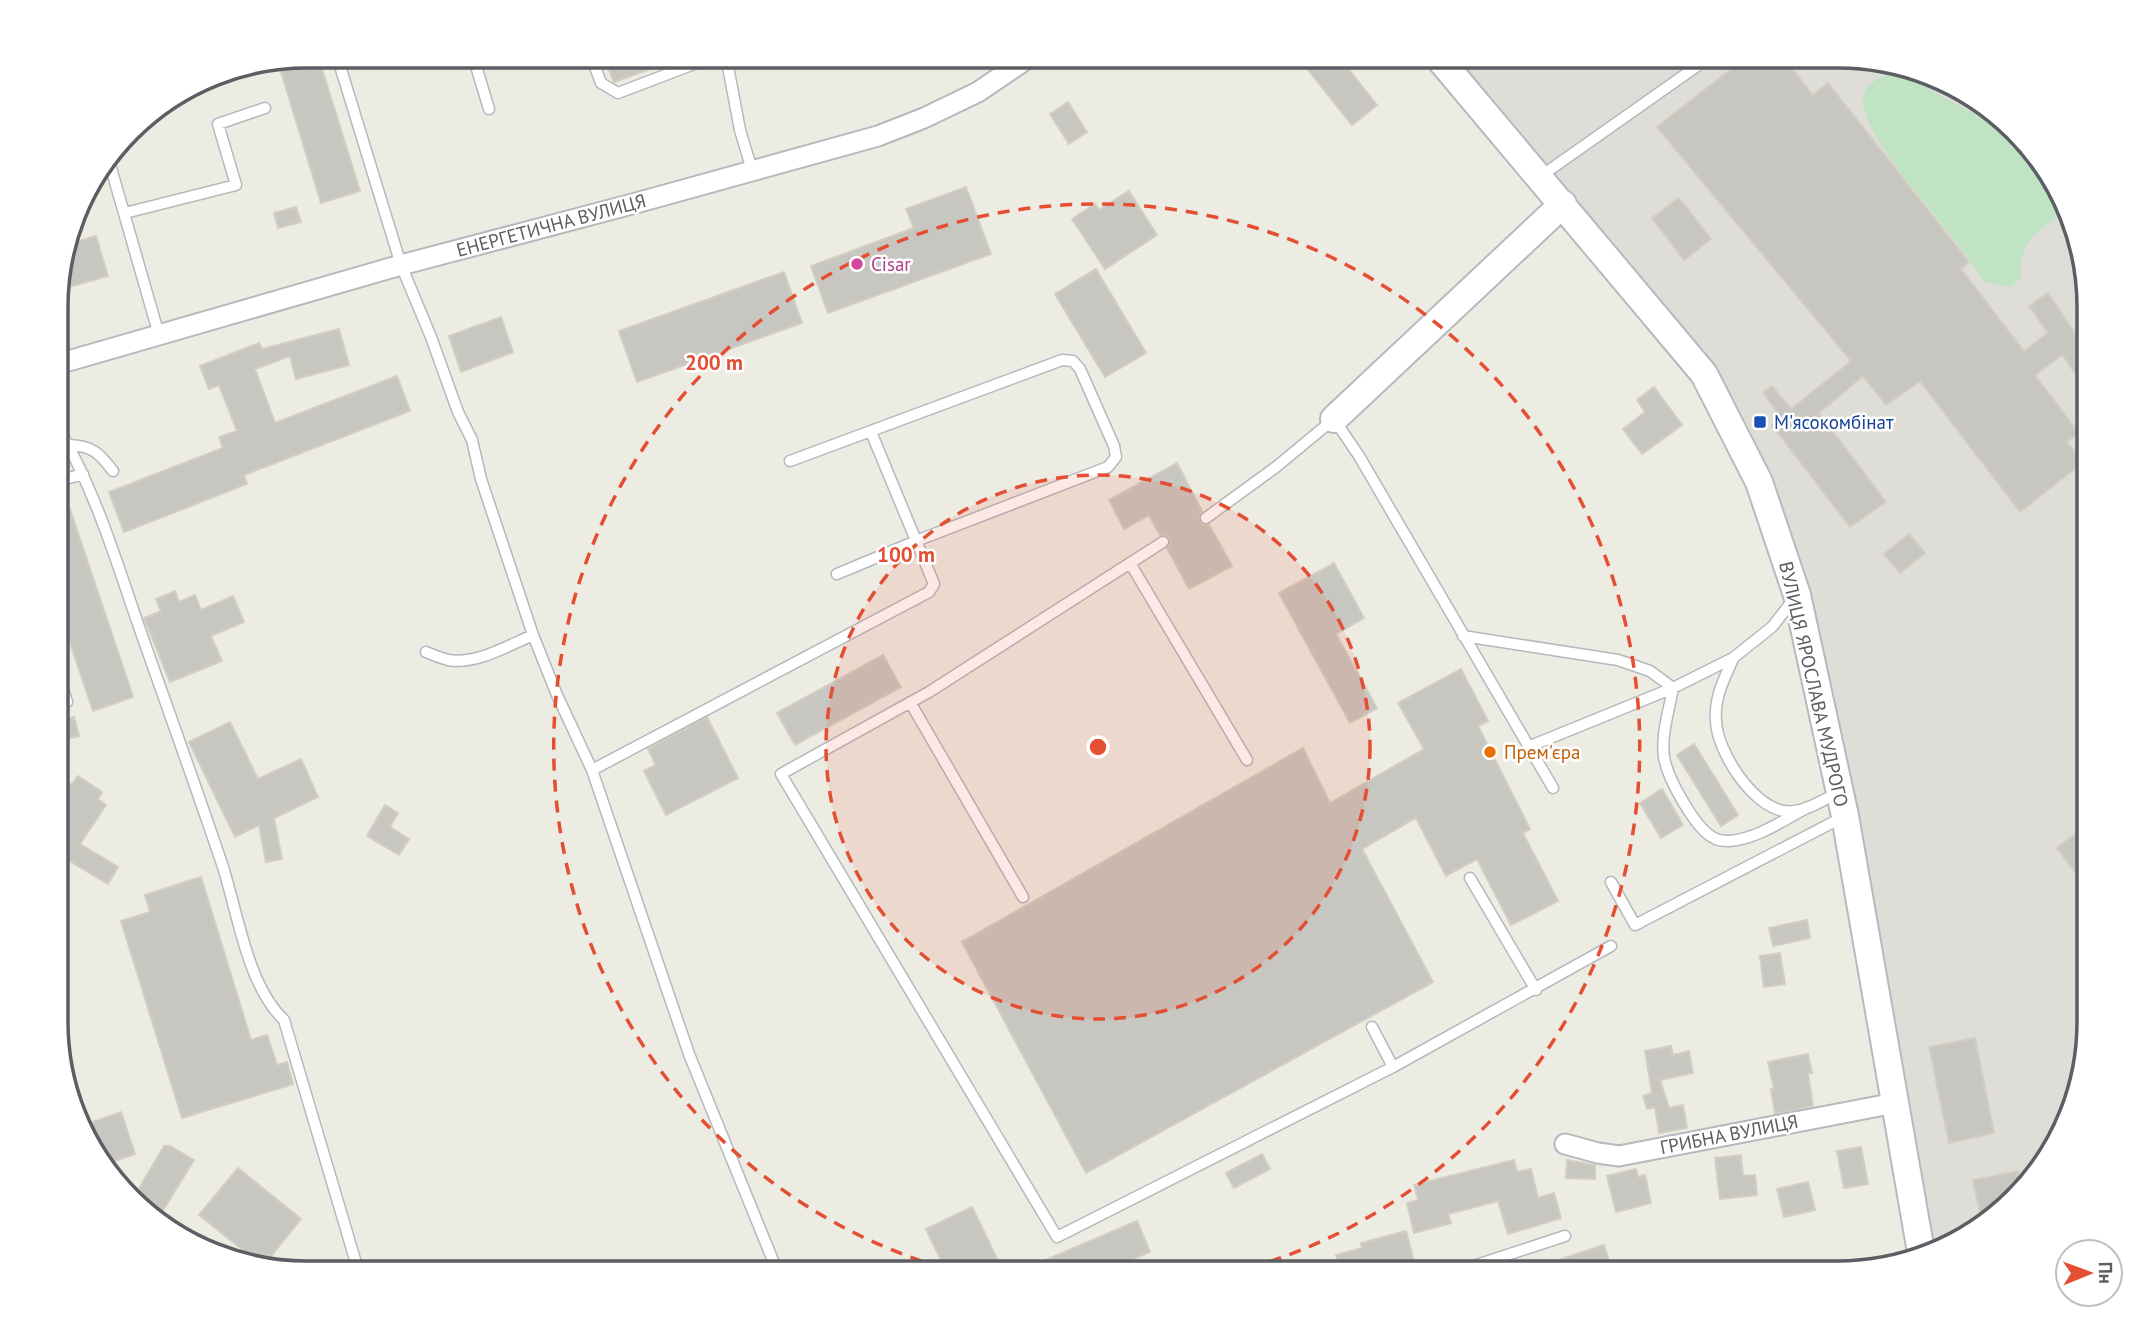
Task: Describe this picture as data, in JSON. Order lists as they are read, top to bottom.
{
  "streets": {
    "main road": ["ВУЛИЦЯ ЯРОСЛАВА МУДРОГО"],
    "street": ["ЕНЕРГЕТИЧНА ВУЛИЦЯ", "ГРИБНА ВУЛИЦЯ"]
  },
  "crossings": [
    ["ВУЛИЦЯ ЯРОСЛАВА МУДРОГО", "ГРИБНА ВУЛИЦЯ"]
  ],
  "places": {
    "other": ["Cisar", "Прем'єра"],
    "transit": ["М'ясокомбінат"]
  },
  "north": "right",
  "rings": ["200 m", "100 m"]
}
